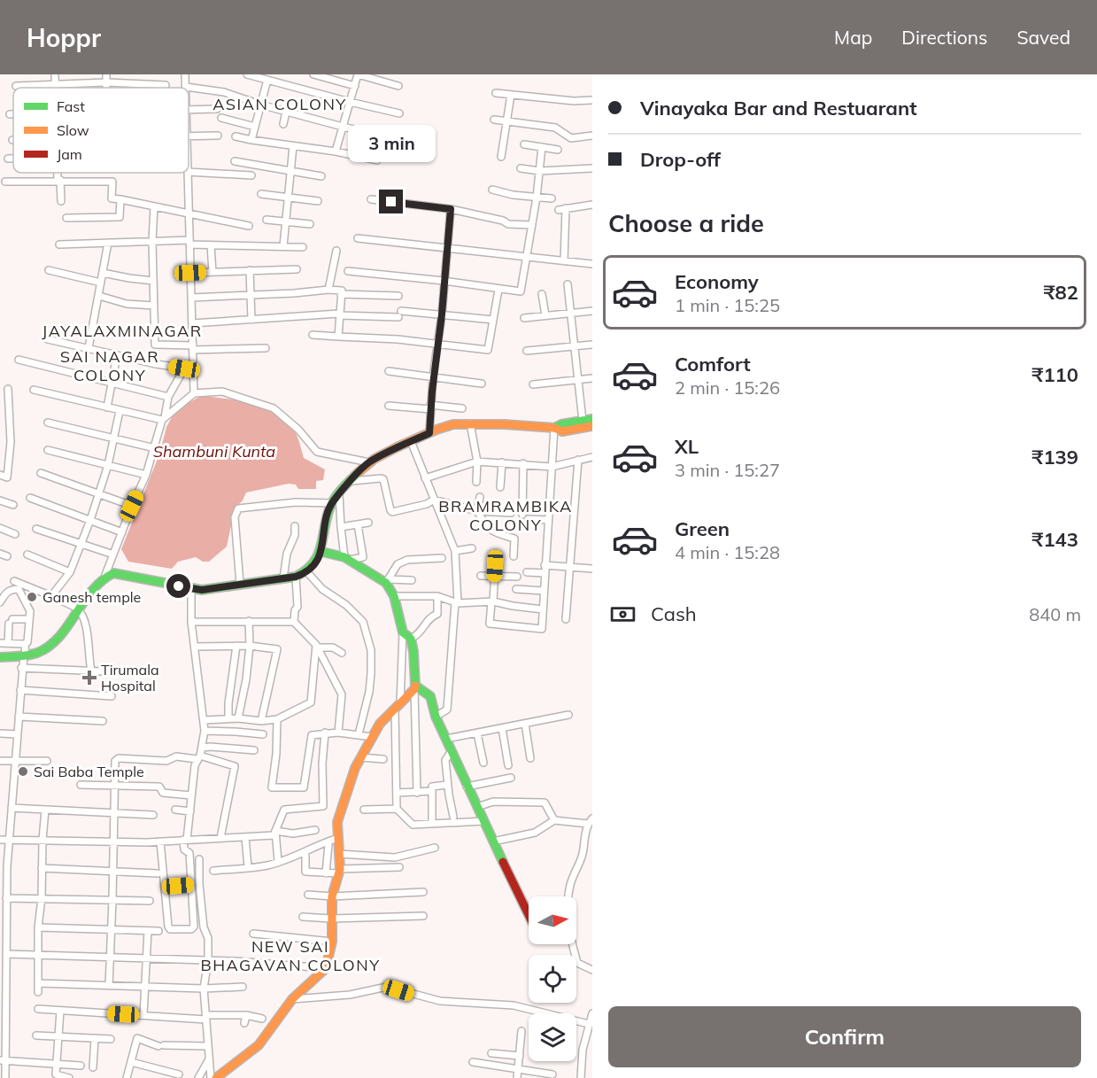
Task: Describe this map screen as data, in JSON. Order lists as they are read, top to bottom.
{
  "districts": [
    "ASIAN COLONY",
    "JAYALAXMINAGAR",
    "SAI NAGAR COLONY",
    "BRAMRAMBIKA COLONY",
    "NEW SAI BHAGAVAN COLONY"
  ],
  "water": ["Shambuni Kunta"],
  "places": {
    "other": ["Ganesh temple", "Sai Baba Temple"],
    "health": ["Tirumala Hospital"]
  },
  "legend": ["Fast", "Slow", "Jam"],
  "north": "right",
  "page": {
    "header": "Hoppr",
    "nav": ["Map", "Directions", "Saved"],
    "banner": ["Vinayaka Bar and Restuarant", "Drop-off"],
    "bubble": "3 min",
    "heading": "Choose a ride",
    "list": [
      {
        "name": "Economy",
        "note": "1 min · 15:25",
        "value": "₹82"
      },
      {
        "name": "Comfort",
        "note": "2 min · 15:26",
        "value": "₹110"
      },
      {
        "name": "XL",
        "note": "3 min · 15:27",
        "value": "₹139"
      },
      {
        "name": "Green",
        "note": "4 min · 15:28",
        "value": "₹143"
      }
    ],
    "pay": ["Cash", "840 m"],
    "buttons": "Confirm"
  }
}
